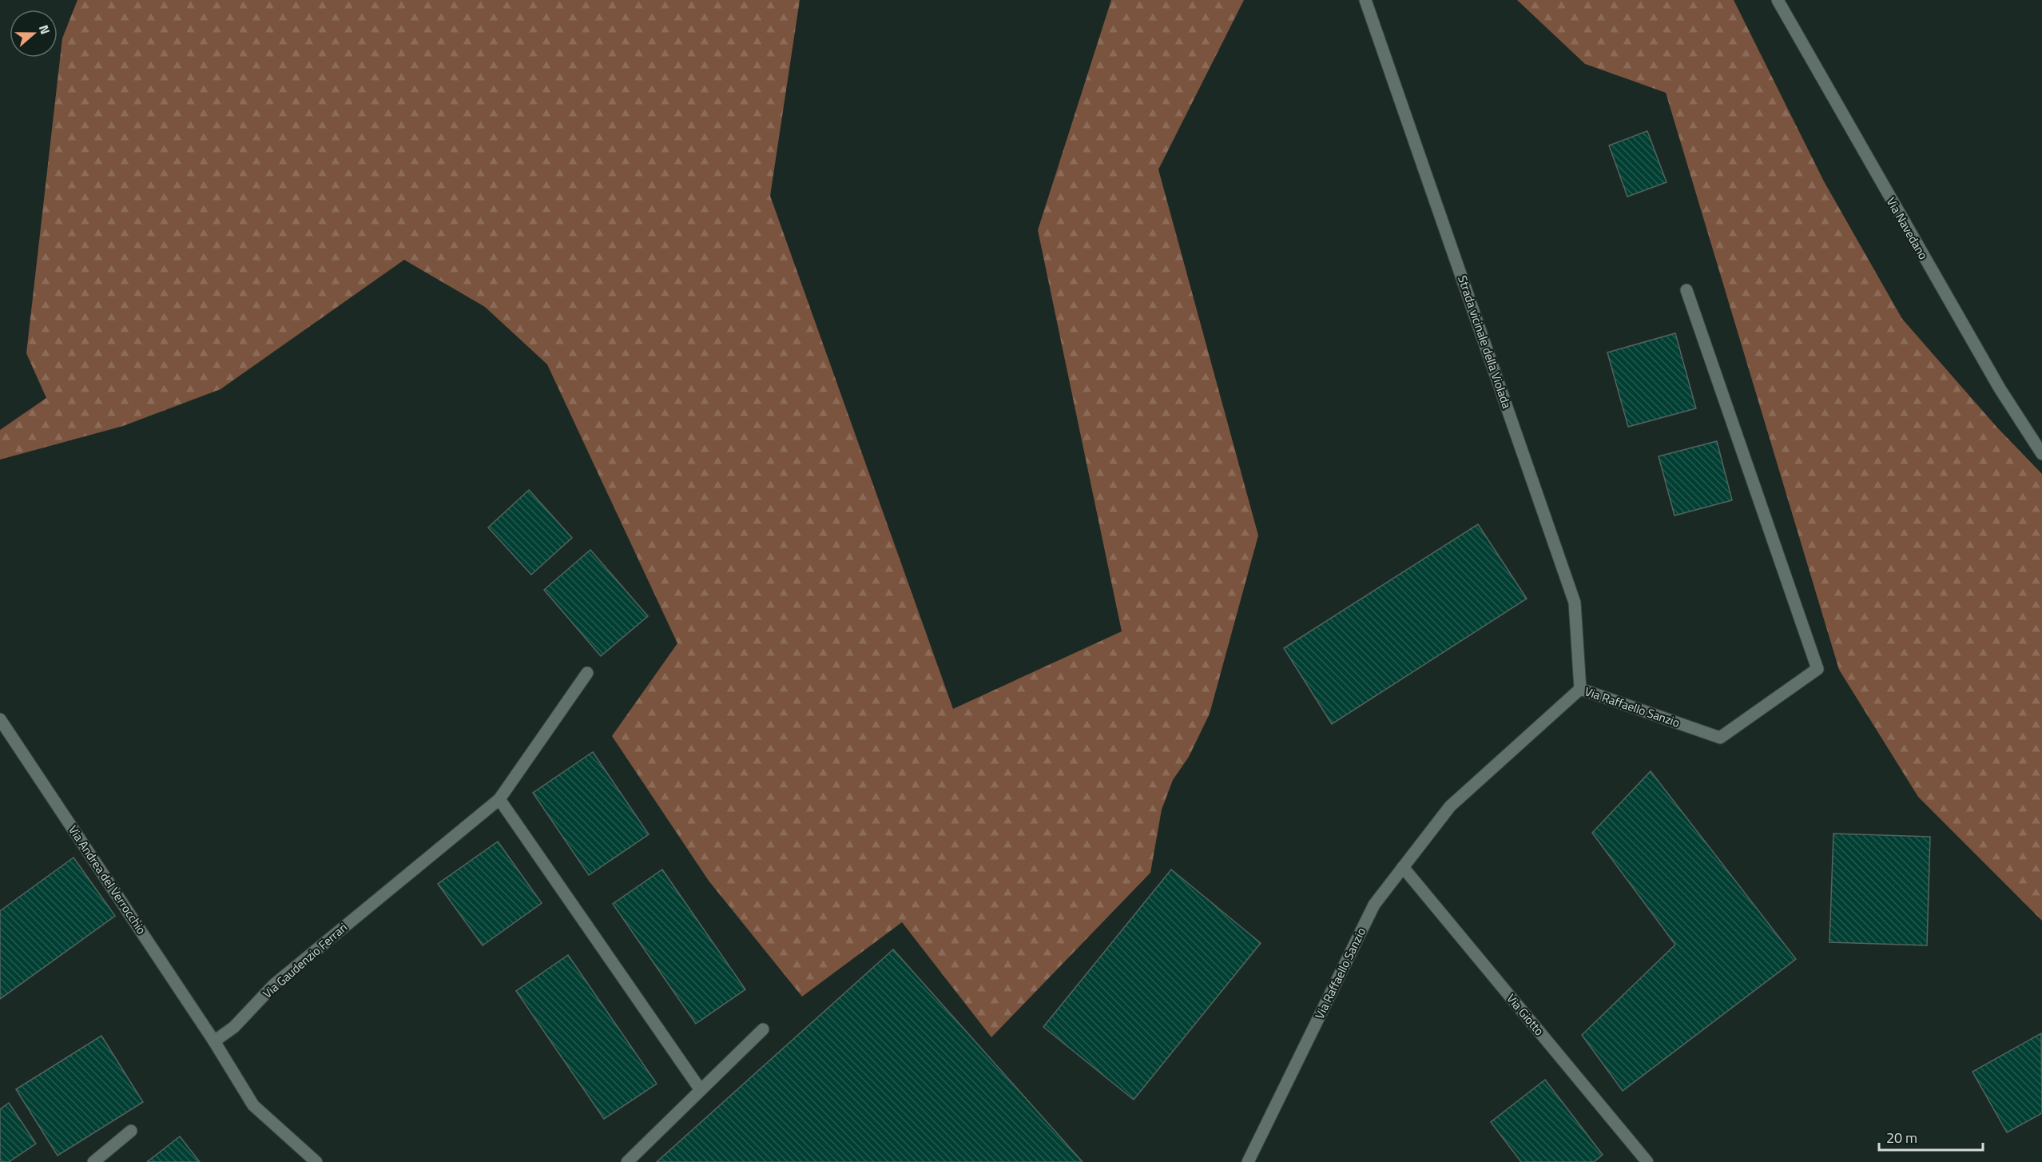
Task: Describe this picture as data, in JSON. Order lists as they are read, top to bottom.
{
  "streets": {
    "street": [
      "Via Navedano",
      "Strada vicinale della Violada",
      "Via Raffaello Sanzio",
      "Via Andrea del Verrocchio",
      "Via Gaudenzio Ferrari",
      "Via Giotto"
    ]
  },
  "crossings": [
    ["Strada vicinale della Violada", "Via Raffaello Sanzio"],
    ["Via Raffaello Sanzio", "Via Giotto"],
    ["Via Andrea del Verrocchio", "Via Gaudenzio Ferrari"]
  ],
  "scale_bar": "20 m",
  "north": "right"
}
